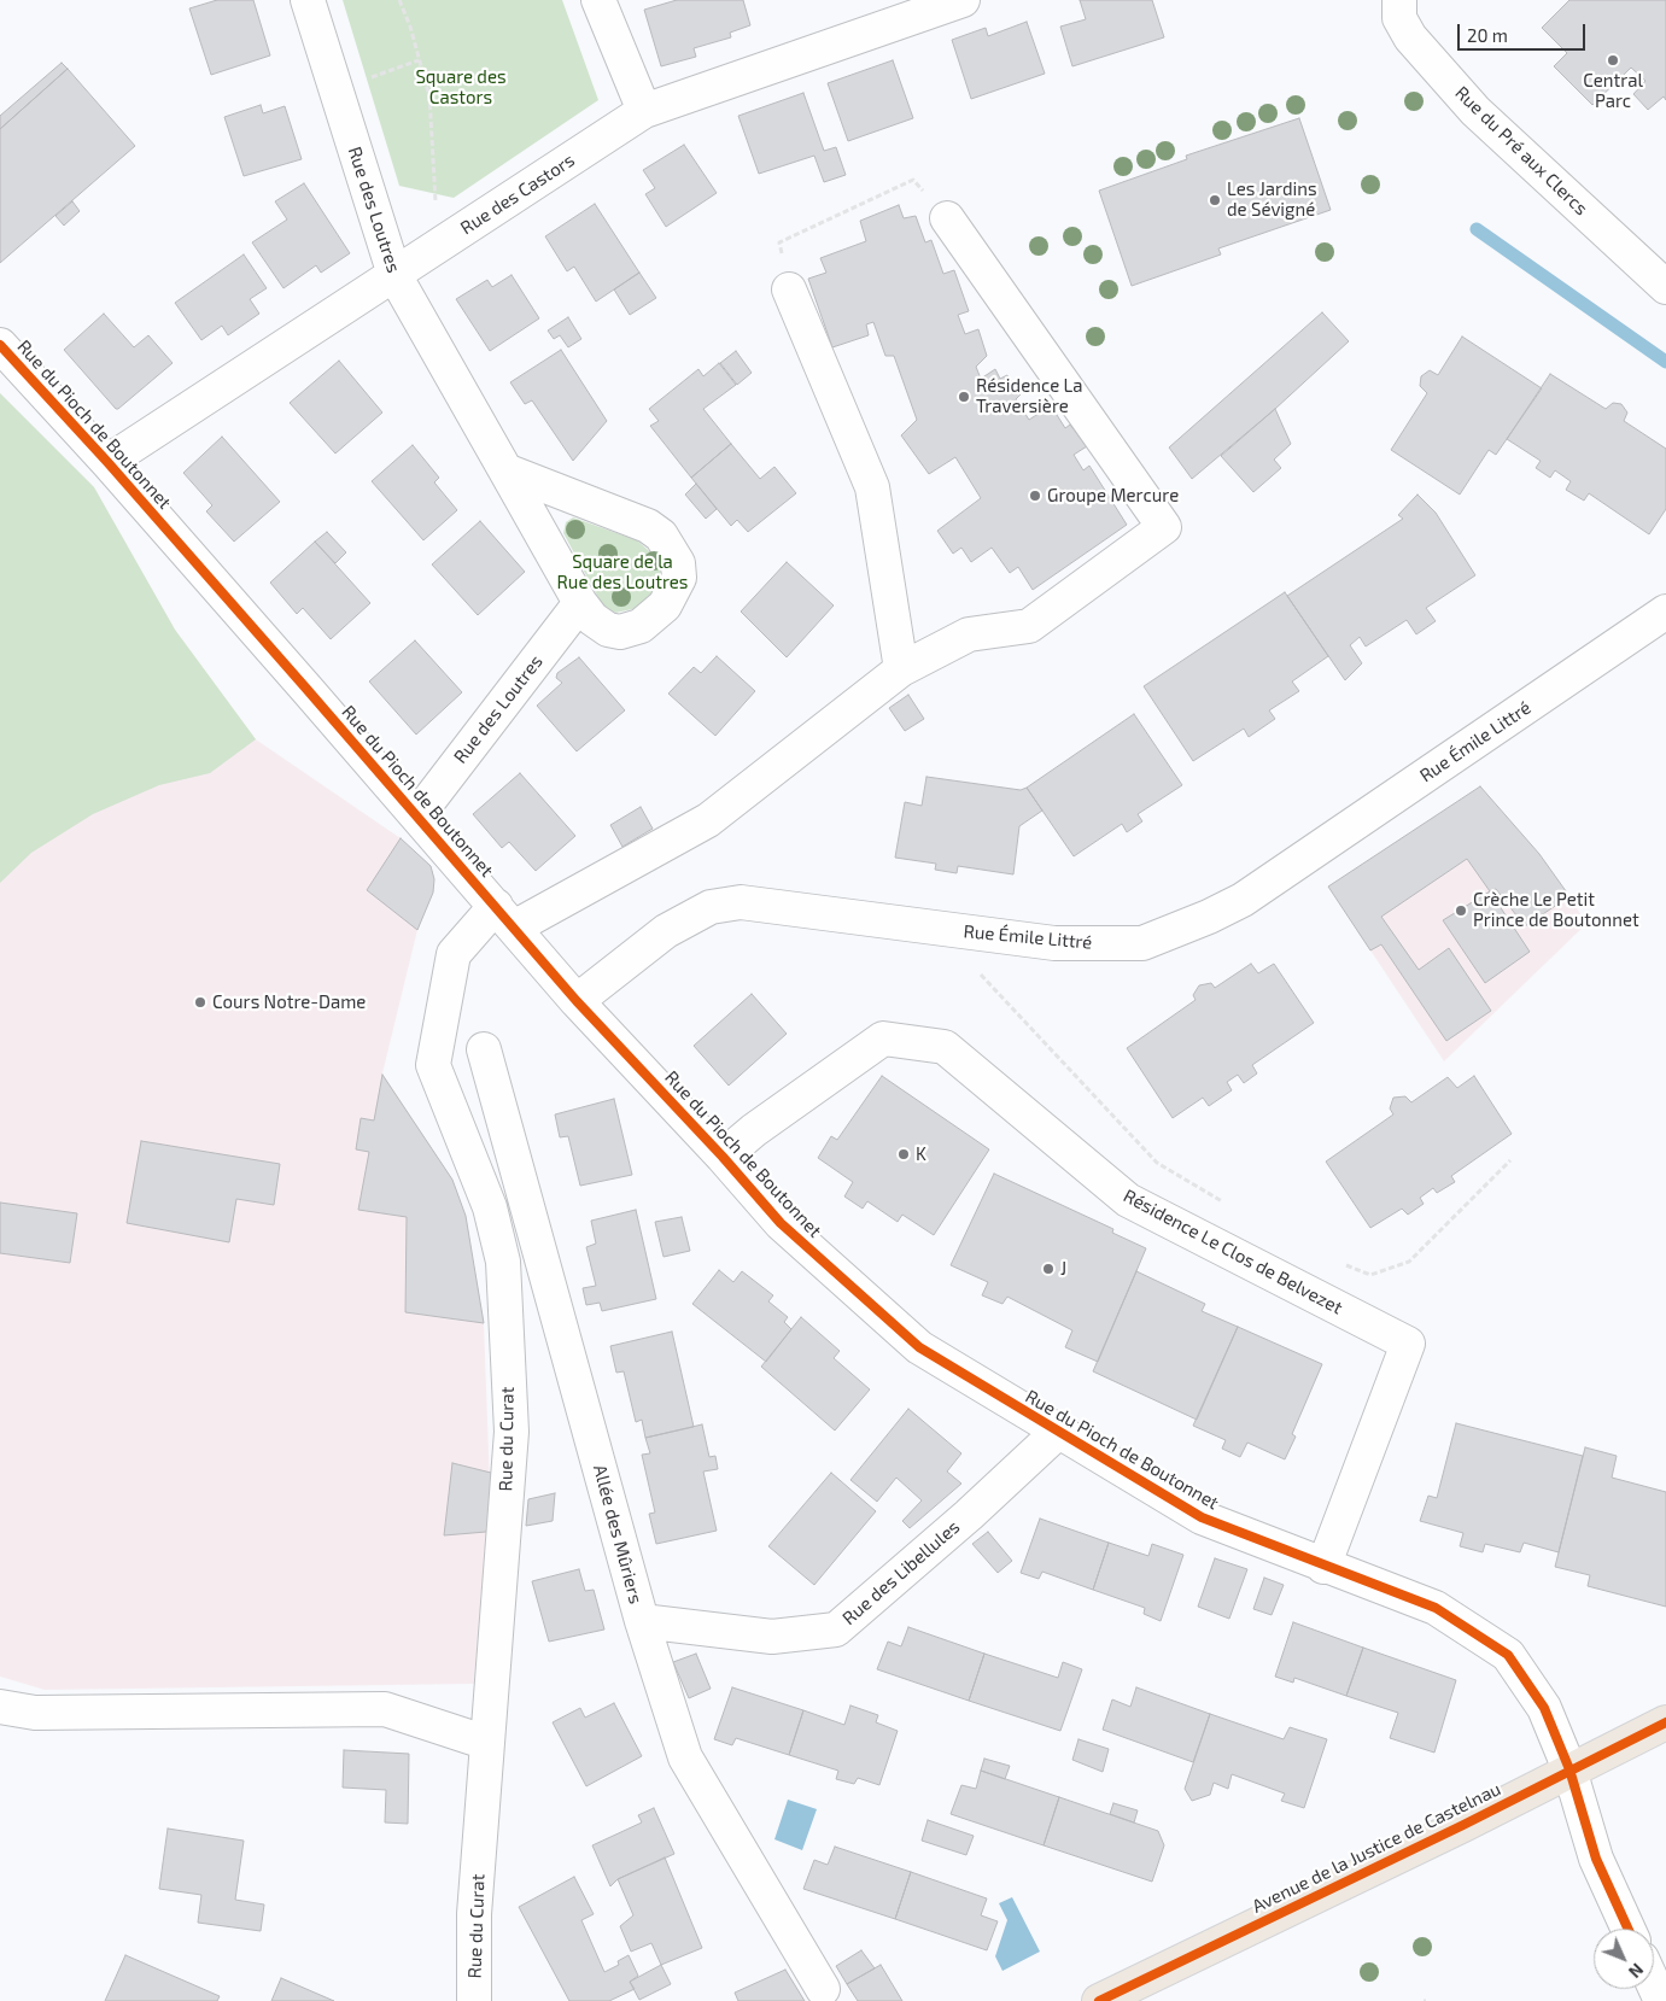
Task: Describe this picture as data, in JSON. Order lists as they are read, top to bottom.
{
  "streets": {
    "main road": ["Avenue de la Justice de Castelnau"],
    "street": [
      "Rue du Pré aux Clercs",
      "Rue des Castors",
      "Rue des Loutres",
      "Rue du Pioch de Boutonnet",
      "Rue Émile Littré",
      "Résidence Le Clos de Belvezet",
      "Rue du Curat",
      "Allée des Mûriers",
      "Rue des Libellules"
    ]
  },
  "crossings": [
    ["Rue des Castors", "Rue des Loutres"],
    ["Rue des Castors", "Rue du Pioch de Boutonnet"],
    ["Rue des Loutres", "Rue du Pioch de Boutonnet"],
    ["Rue du Pioch de Boutonnet", "Rue Émile Littré"],
    ["Rue du Pioch de Boutonnet", "Résidence Le Clos de Belvezet"],
    ["Rue du Pioch de Boutonnet", "Rue du Curat"],
    ["Rue du Pioch de Boutonnet", "Rue des Libellules"],
    ["Rue du Pioch de Boutonnet", "Avenue de la Justice de Castelnau"],
    ["Allée des Mûriers", "Rue des Libellules"]
  ],
  "parks": ["Square des Castors", "Square de la Rue des Loutres"],
  "places": [
    "Central Parc",
    "Les Jardins de Sévigné",
    "Résidence La Traversière",
    "Groupe Mercure",
    "Crèche Le Petit Prince de Boutonnet",
    "Cours Notre-Dame",
    "K",
    "J"
  ],
  "scale_bar": "20 m",
  "north": "bottom right"
}
